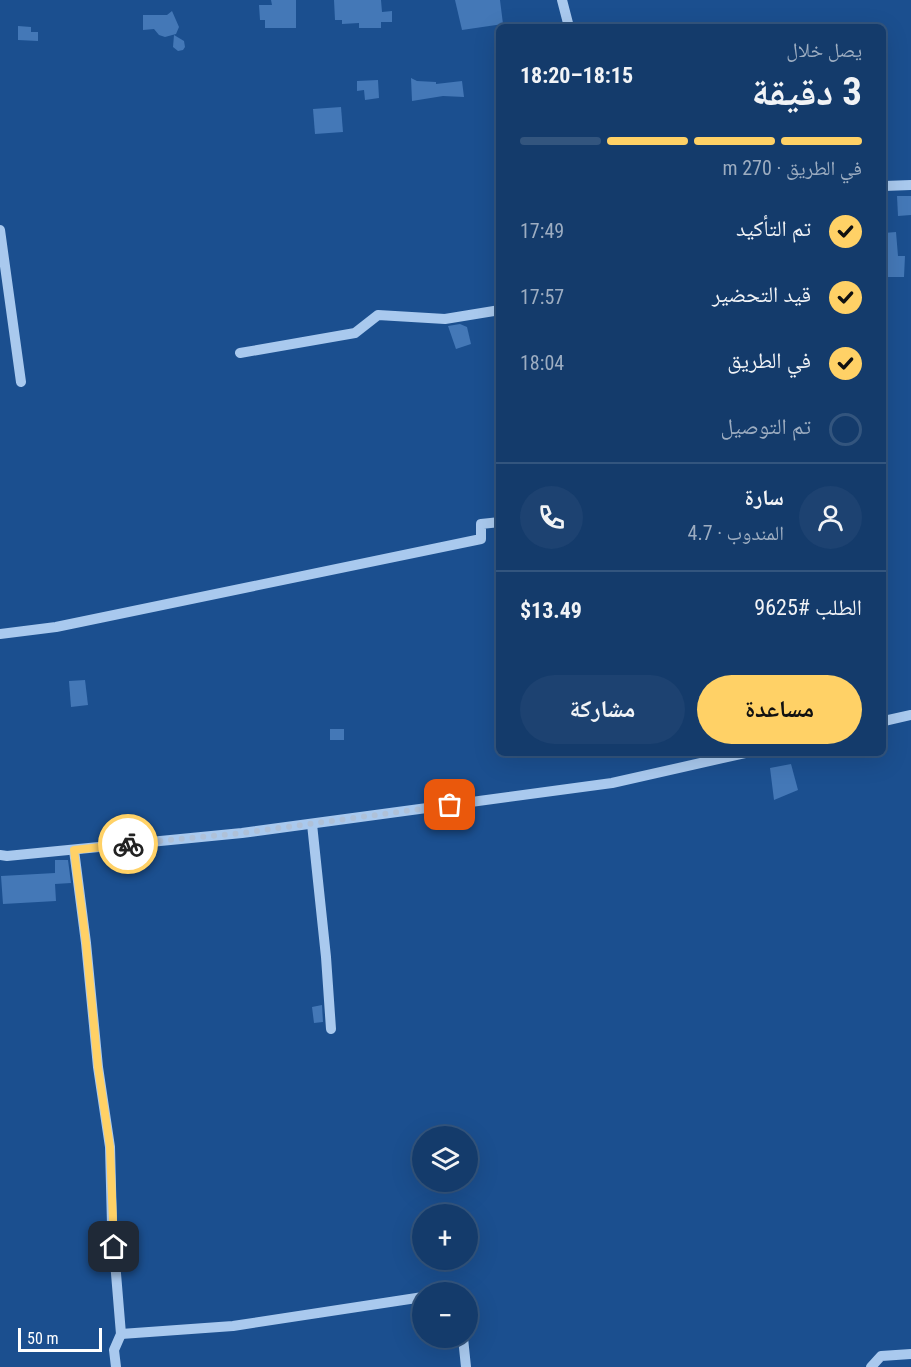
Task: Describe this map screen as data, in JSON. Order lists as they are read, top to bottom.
{
  "scale_bar": "50 m",
  "page": {
    "heading": ["3 دقيقة", "يصل خلال", "18:15–18:20"],
    "panel": [
      "سارة",
      "المندوب · 4.7",
      "الطلب #9625",
      "$13.49"
    ],
    "bar": "في الطريق · 270 m",
    "list": [
      ["تم التأكيد", "17:49"],
      ["قيد التحضير", "17:57"],
      ["في الطريق", "18:04"],
      "تم التوصيل"
    ],
    "buttons": ["مساعدة", "مشاركة"],
    "map_buttons": ["+", "−"],
    "scale": "50 m"
  }
}
